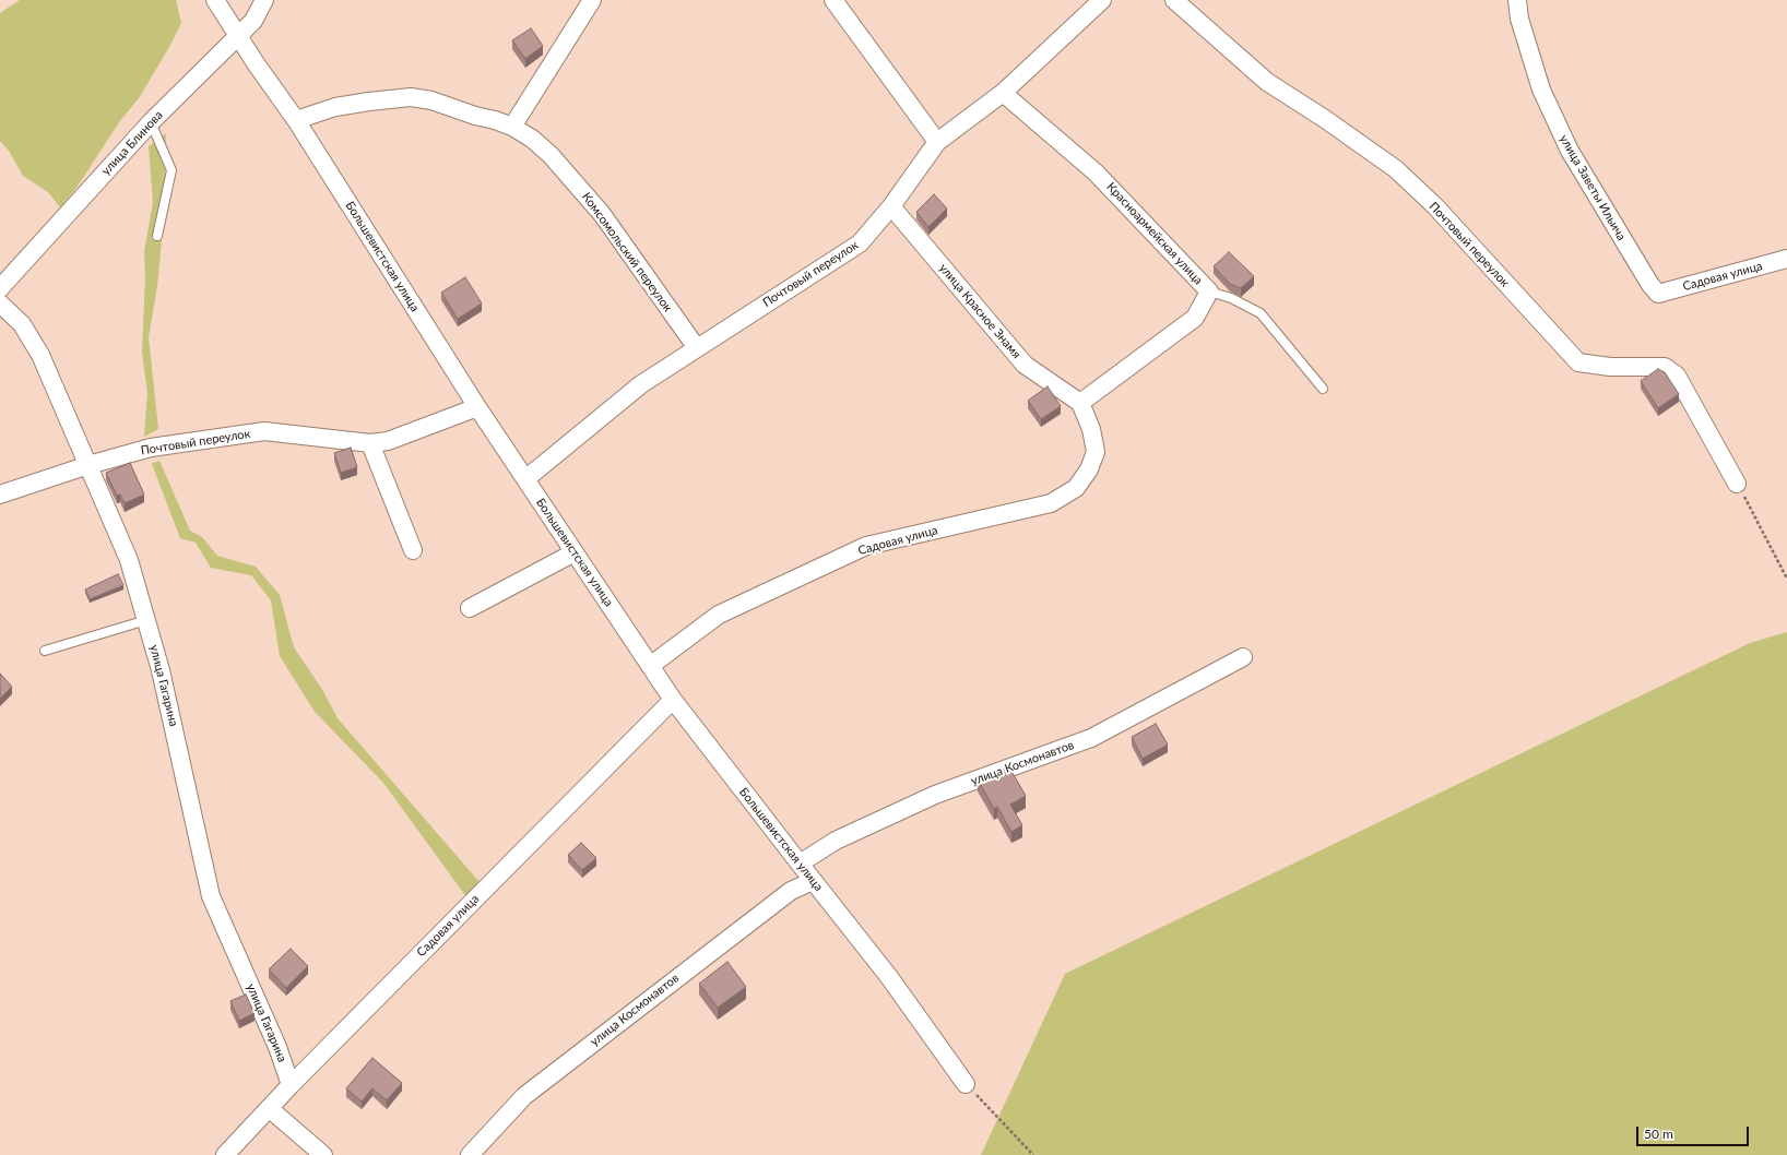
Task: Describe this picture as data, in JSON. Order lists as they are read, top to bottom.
{
  "streets": {
    "street": [
      "улица Блинова",
      "улица Заветы Ильича",
      "Красноармейская улица",
      "Почтовый переулок",
      "Комсомольский переулок",
      "Большевистская улица",
      "Садовая улица",
      "улица Красное Знамя",
      "улица Гагарина",
      "улица Космонавтов"
    ]
  },
  "crossings": [
    ["улица Блинова", "Большевистская улица"],
    ["улица Заветы Ильича", "Садовая улица"],
    ["Красноармейская улица", "Почтовый переулок"],
    ["Почтовый переулок", "Комсомольский переулок"],
    ["Почтовый переулок", "Большевистская улица"],
    ["Почтовый переулок", "улица Красное Знамя"],
    ["Почтовый переулок", "улица Гагарина"],
    ["Комсомольский переулок", "Большевистская улица"],
    ["Большевистская улица", "Садовая улица"],
    ["Большевистская улица", "улица Космонавтов"],
    ["Садовая улица", "улица Красное Знамя"],
    ["Садовая улица", "улица Гагарина"]
  ],
  "scale_bar": "50 m"
}
